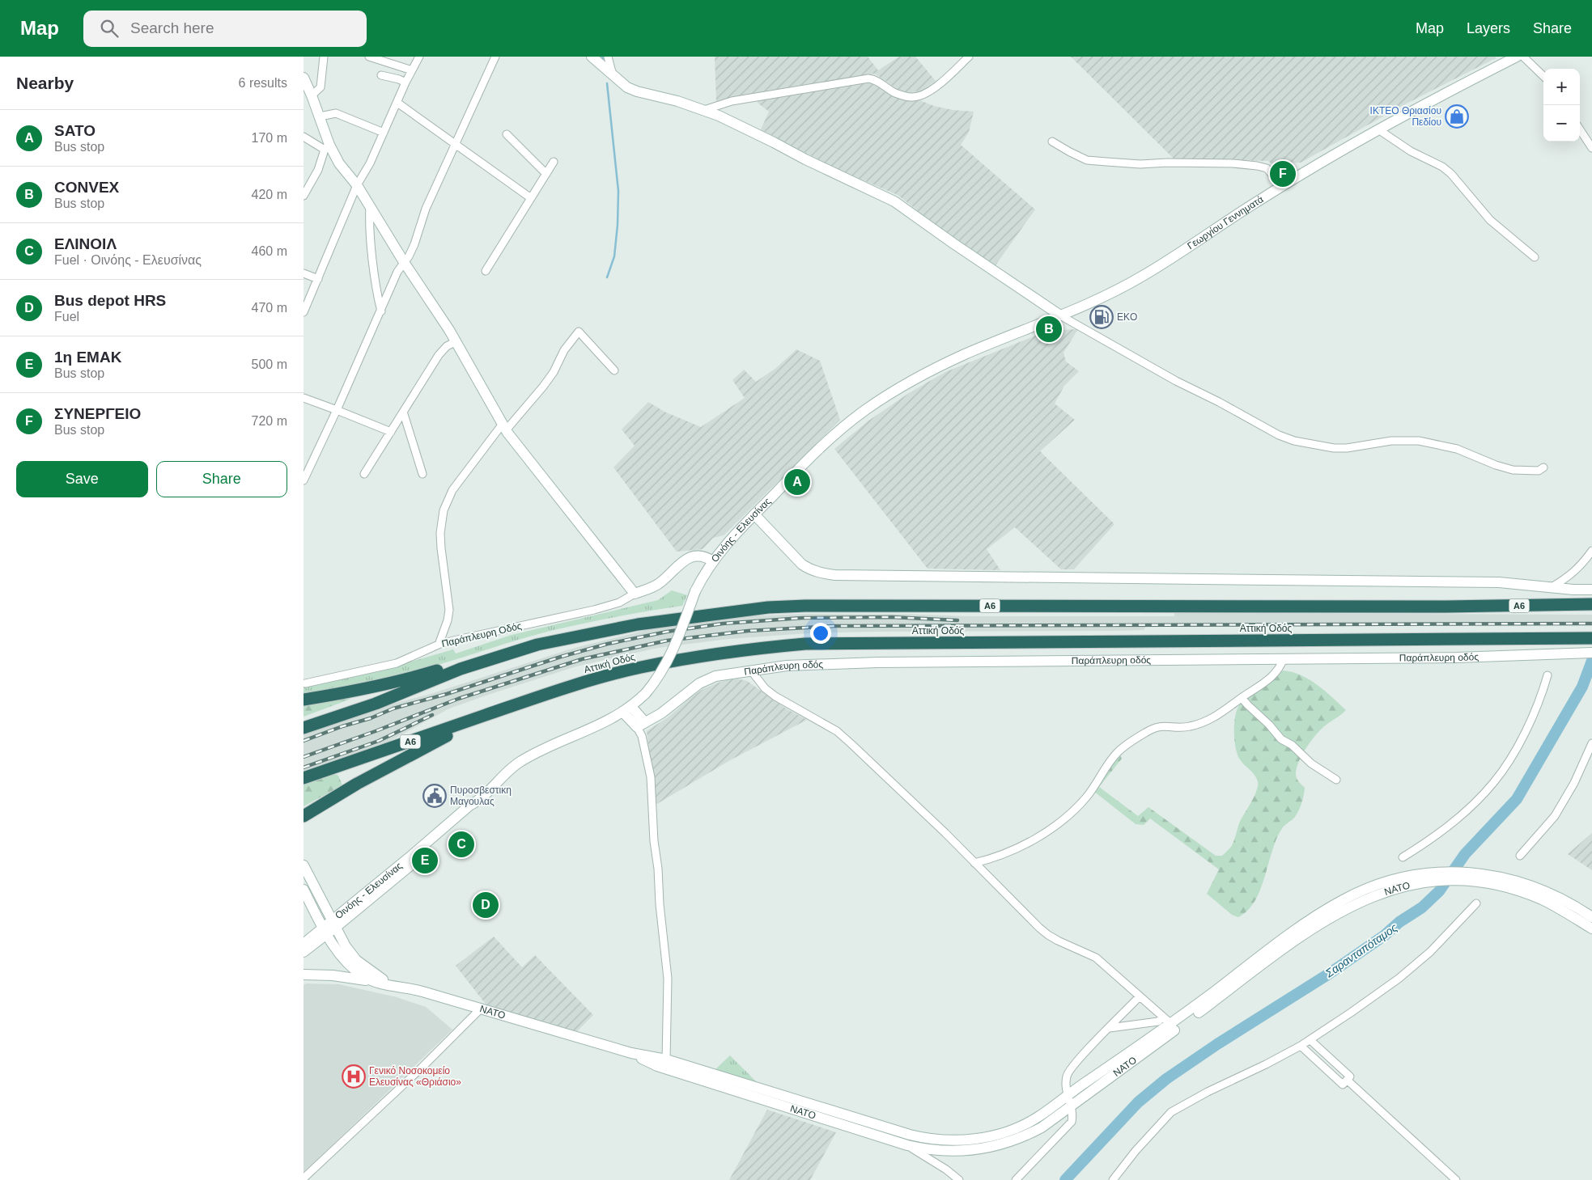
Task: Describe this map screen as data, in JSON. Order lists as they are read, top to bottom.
{
  "streets": {
    "highway": ["Α6", "Αττική Οδός"],
    "main road": [
      "Γεωργίου Γεννηματά",
      "Οινόης - Ελευσίνας",
      "Παράπλευρη οδός",
      "ΝΑΤΟ"
    ],
    "street": ["Παράπλευρη Οδός"]
  },
  "crossings": [
    ["Γεωργίου Γεννηματά", "Οινόης - Ελευσίνας"],
    ["Οινόης - Ελευσίνας", "ΝΑΤΟ"]
  ],
  "water": ["Σαρανταπόταμος"],
  "places": {
    "shop": ["ΙΚΤΕΟ Θριασίου Πεδίου"],
    "fuel station": ["EKO"],
    "public building": ["Πυροσβεστικη Μαγουλας"],
    "hospital": ["Γενικό Νοσοκομείο Ελευσίνας «Θριάσιο»"]
  },
  "page": {
    "header": "Map",
    "search": "Search here",
    "nav": ["Map", "Layers", "Share"],
    "heading": ["Nearby", "6 results"],
    "map_buttons": ["+", "−"],
    "list": [
      {
        "mark": "A",
        "name": "SATO",
        "note": "Bus stop",
        "value": "170 m"
      },
      {
        "mark": "B",
        "name": "CONVEX",
        "note": "Bus stop",
        "value": "420 m"
      },
      {
        "mark": "C",
        "name": "ΕΛΙΝΟΙΛ",
        "note": "Fuel · Οινόης - Ελευσίνας",
        "value": "460 m"
      },
      {
        "mark": "D",
        "name": "Bus depot HRS",
        "note": "Fuel",
        "value": "470 m"
      },
      {
        "mark": "E",
        "name": "1η ΕΜΑΚ",
        "note": "Bus stop",
        "value": "500 m"
      },
      {
        "mark": "F",
        "name": "ΣΥΝΕΡΓΕΙΟ",
        "note": "Bus stop",
        "value": "720 m"
      }
    ],
    "pins": [
      "F",
      "B",
      "A",
      "C",
      "E",
      "D"
    ],
    "buttons": ["Save", "Share"]
  }
}
